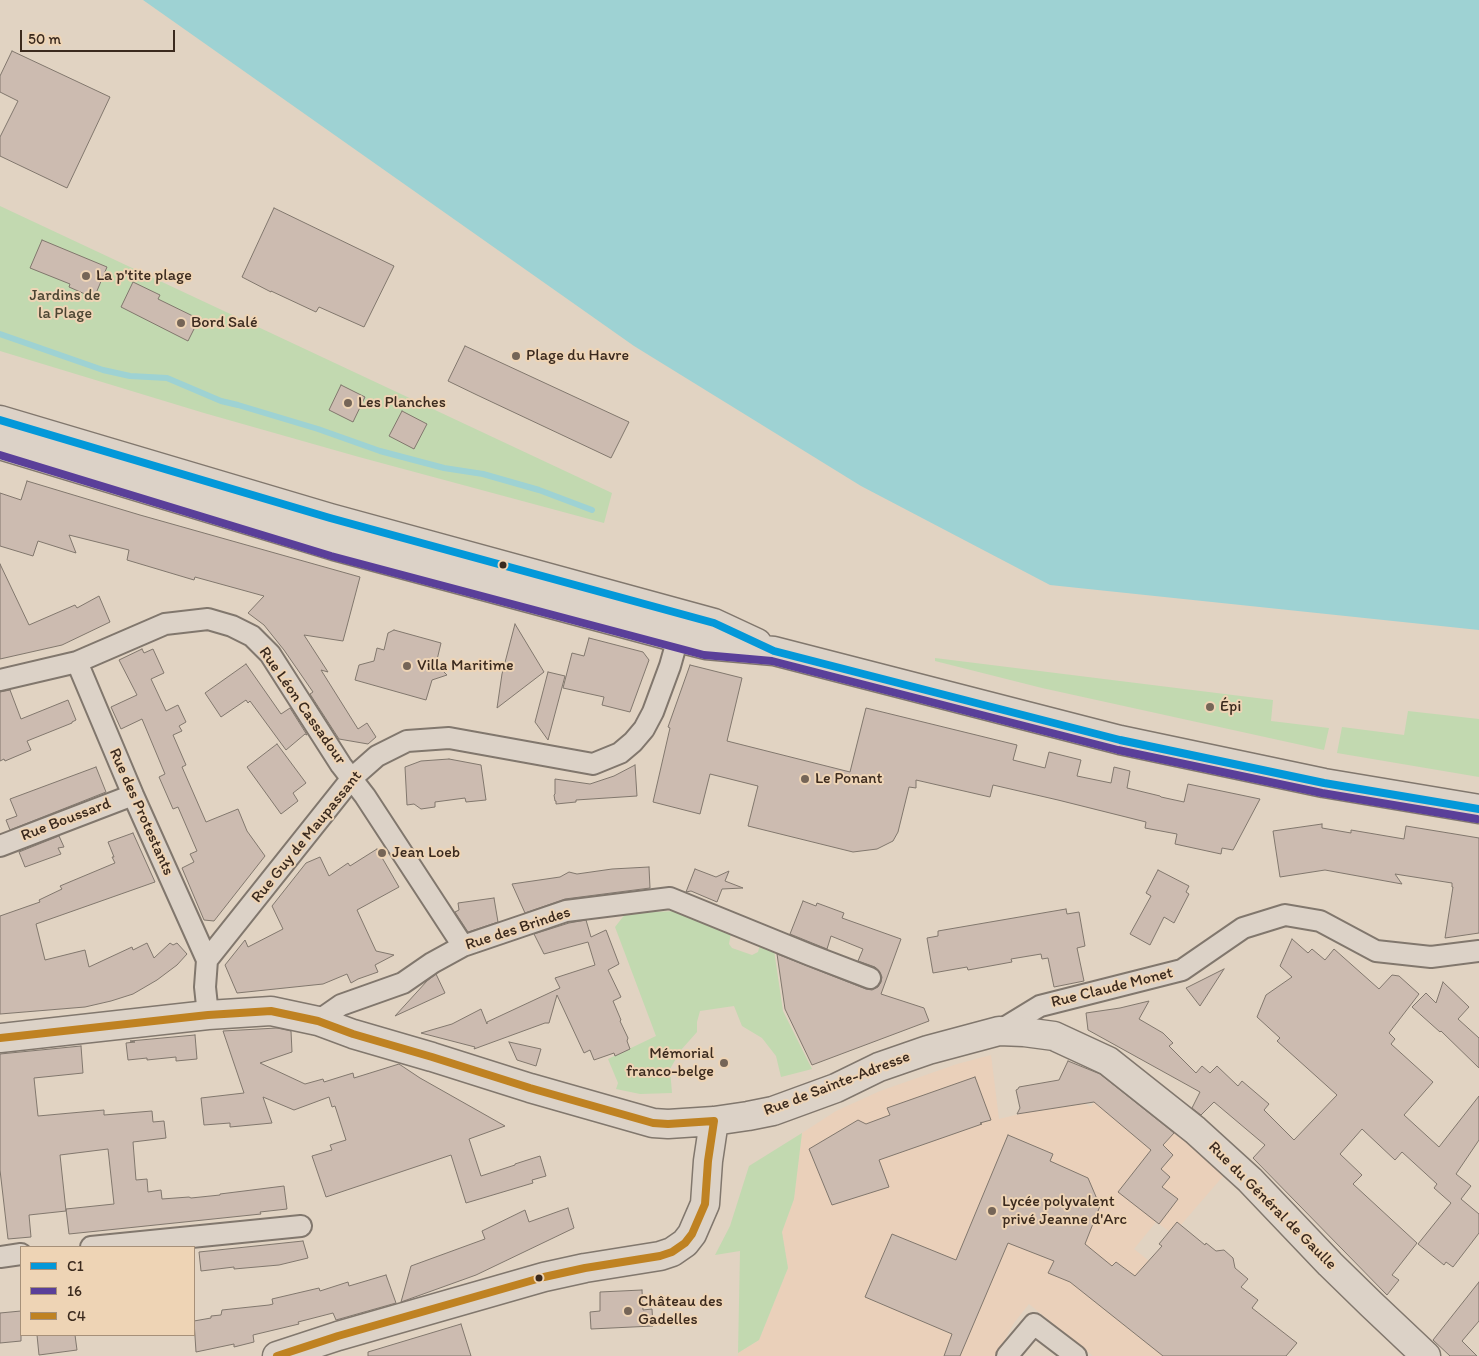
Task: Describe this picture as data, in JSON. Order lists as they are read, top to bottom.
{
  "streets": {
    "main road": ["Rue de Sainte-Adresse", "Rue du Général de Gaulle"],
    "street": [
      "Rue Léon Cassadour",
      "Rue des Protestants",
      "Rue Boussard",
      "Rue Guy de Maupassant",
      "Rue des Brindes",
      "Rue Claude Monet"
    ]
  },
  "crossings": [
    ["Rue Léon Cassadour", "Rue des Protestants"],
    ["Rue Léon Cassadour", "Rue Guy de Maupassant"],
    ["Rue Léon Cassadour", "Rue des Brindes"],
    ["Rue des Protestants", "Rue Boussard"],
    ["Rue des Protestants", "Rue Guy de Maupassant"],
    ["Rue des Brindes", "Rue de Sainte-Adresse"],
    ["Rue Claude Monet", "Rue de Sainte-Adresse"],
    ["Rue Claude Monet", "Rue du Général de Gaulle"],
    ["Rue de Sainte-Adresse", "Rue du Général de Gaulle"]
  ],
  "parks": ["Jardins de la Plage"],
  "places": [
    "La p'tite plage",
    "Bord Salé",
    "Plage du Havre",
    "Les Planches",
    "Villa Maritime",
    "Épi",
    "Le Ponant",
    "Jean Loeb",
    "Mémorial franco-belge",
    "Lycée polyvalent privé Jeanne d'Arc",
    "Château des Gadelles"
  ],
  "lines": ["transit line C1", "transit line 16", "transit line C4"],
  "legend": ["C1", "16", "C4"],
  "scale_bar": "50 m"
}
